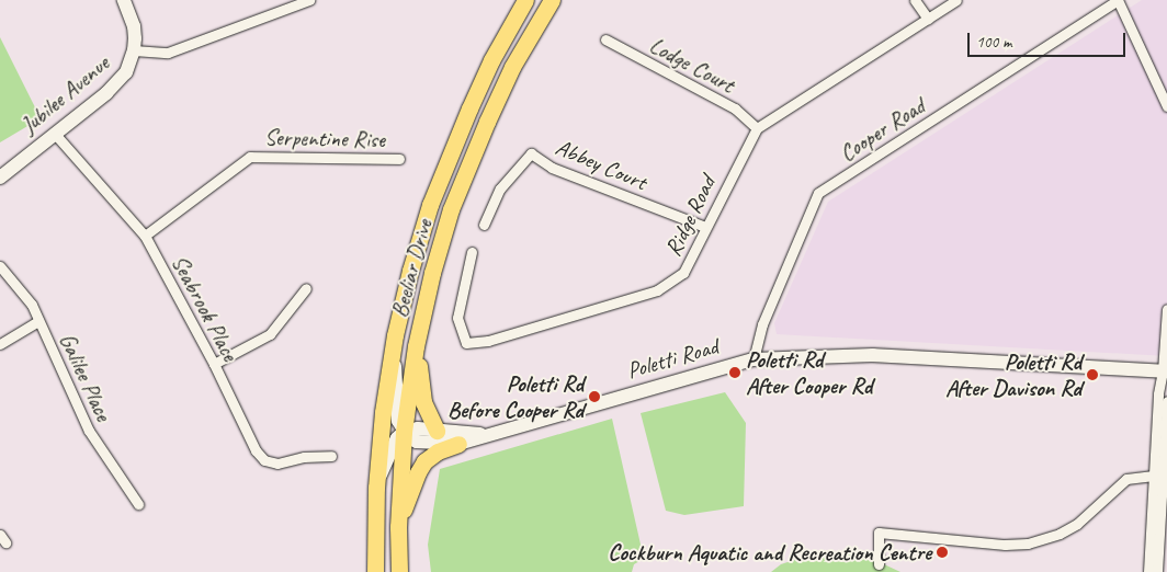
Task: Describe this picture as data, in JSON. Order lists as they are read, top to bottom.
{
  "streets": {
    "highway": ["Beeliar Drive"],
    "main road": ["Jubilee Avenue", "Poletti Road"],
    "street": [
      "Lodge Court",
      "Cooper Road",
      "Serpentine Rise",
      "Abbey Court",
      "Ridge Road",
      "Seabrook Place",
      "Galilee Place"
    ]
  },
  "crossings": [
    ["Lodge Court", "Ridge Road"],
    ["Jubilee Avenue", "Seabrook Place"],
    ["Cooper Road", "Poletti Road"],
    ["Serpentine Rise", "Seabrook Place"],
    ["Abbey Court", "Ridge Road"],
    ["Beeliar Drive", "Poletti Road"]
  ],
  "places": [
    "Poletti Rd After Cooper Rd",
    "Poletti Rd After Davison Rd",
    "Poletti Rd Before Cooper Rd",
    "Cockburn Aquatic and Recreation Centre"
  ],
  "scale_bar": "100 m"
}
